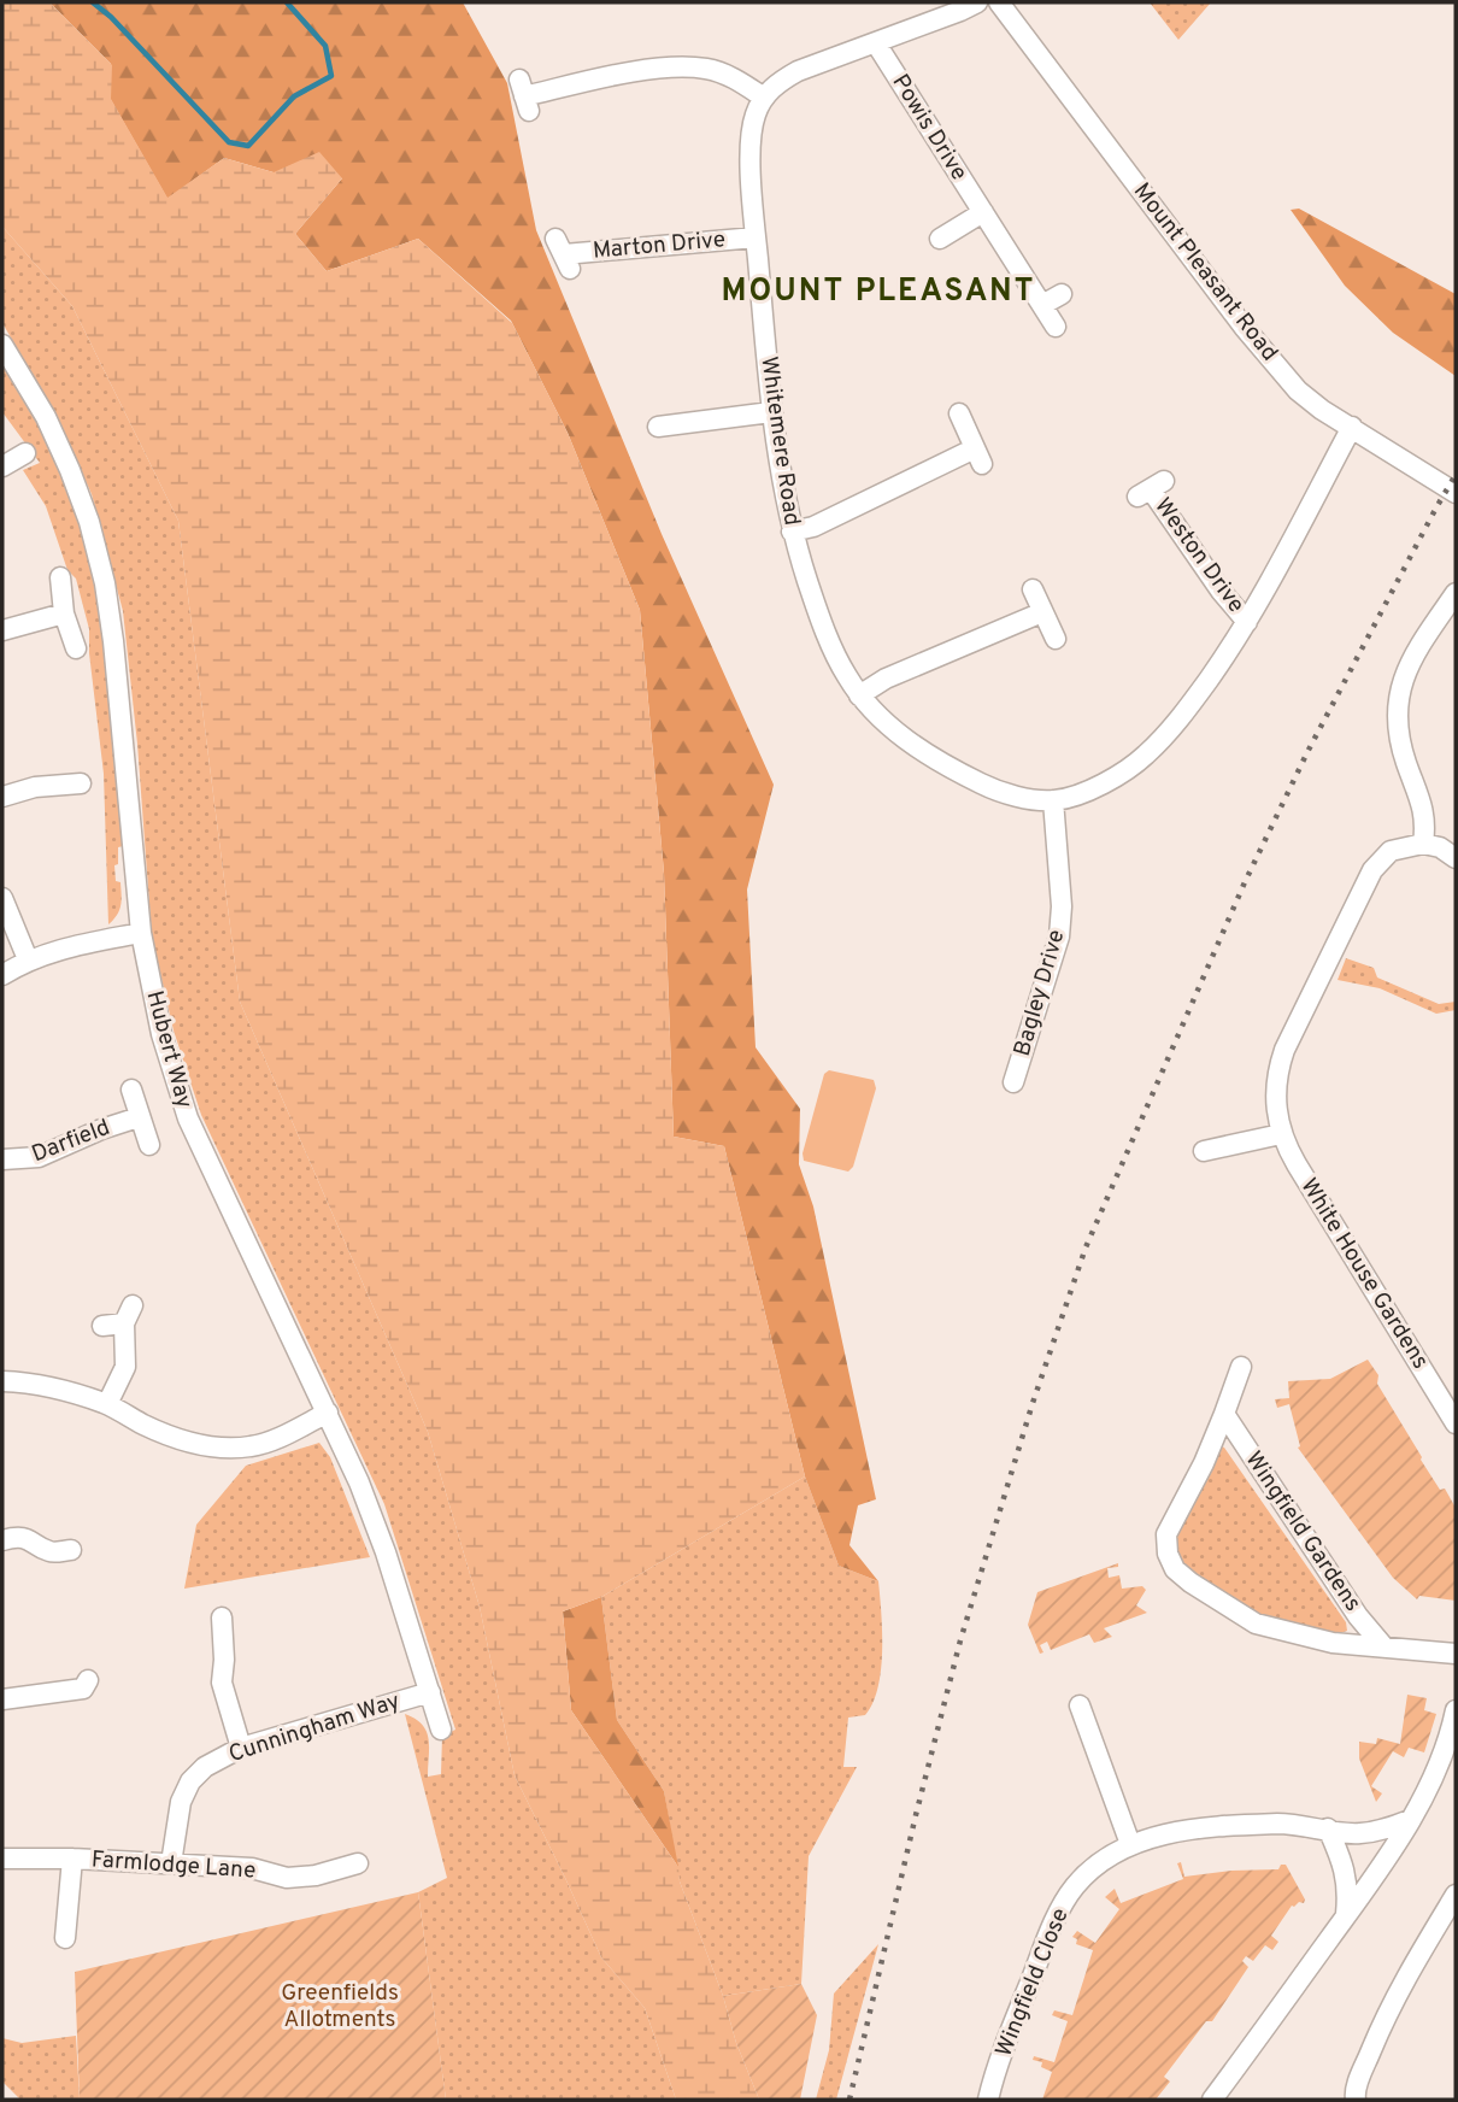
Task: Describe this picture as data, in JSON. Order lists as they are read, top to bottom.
{
  "streets": {
    "street": [
      "Powis Drive",
      "Marton Drive",
      "Mount Pleasant Road",
      "Whitemere Road",
      "Weston Drive",
      "Bagley Drive",
      "Hubert Way",
      "Darfield",
      "White House Gardens",
      "Wingfield Gardens",
      "Cunningham Way",
      "Farmlodge Lane",
      "Wingfield Close"
    ]
  },
  "crossings": [
    ["Marton Drive", "Whitemere Road"],
    ["Mount Pleasant Road", "Whitemere Road"],
    ["Whitemere Road", "Weston Drive"],
    ["Whitemere Road", "Bagley Drive"],
    ["Hubert Way", "Cunningham Way"],
    ["Cunningham Way", "Farmlodge Lane"]
  ],
  "districts": ["MOUNT PLEASANT"],
  "parks": ["Greenfields Allotments"]
}
